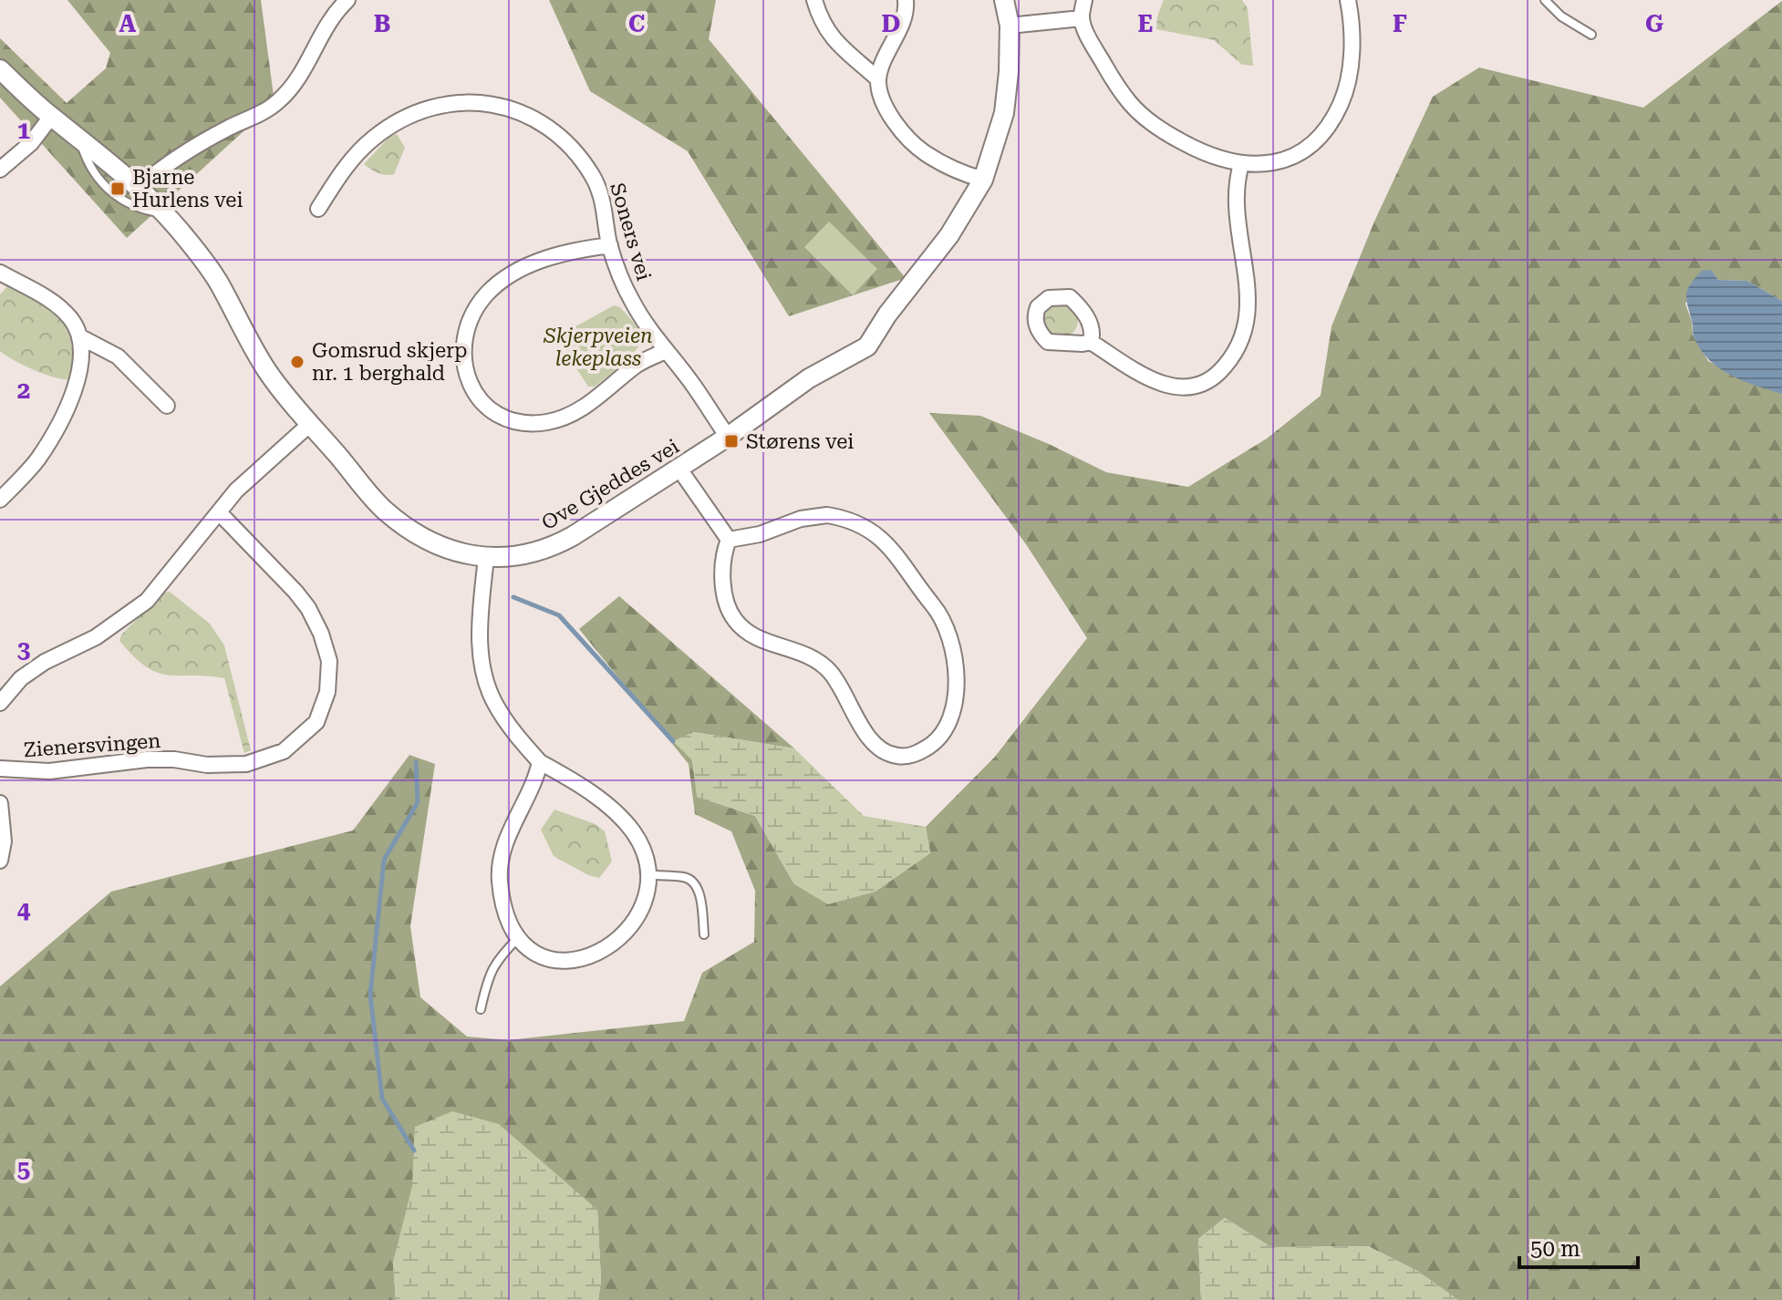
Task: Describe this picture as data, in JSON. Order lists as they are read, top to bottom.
{
  "streets": {
    "street": ["Soners vei", "Ove Gjeddes vei", "Zienersvingen"]
  },
  "crossings": [
    ["Soners vei", "Ove Gjeddes vei"]
  ],
  "parks": ["Skjerpveien lekeplass"],
  "places": {
    "transit": ["Bjarne Hurlens vei", "Størens vei"],
    "other": ["Gomsrud skjerp nr. 1 berghald"]
  },
  "scale_bar": "50 m",
  "grid": {
    "columns": [
      "A",
      "B",
      "C",
      "D",
      "E",
      "F",
      "G"
    ],
    "rows": [
      "1",
      "2",
      "3",
      "4",
      "5"
    ]
  }
}
